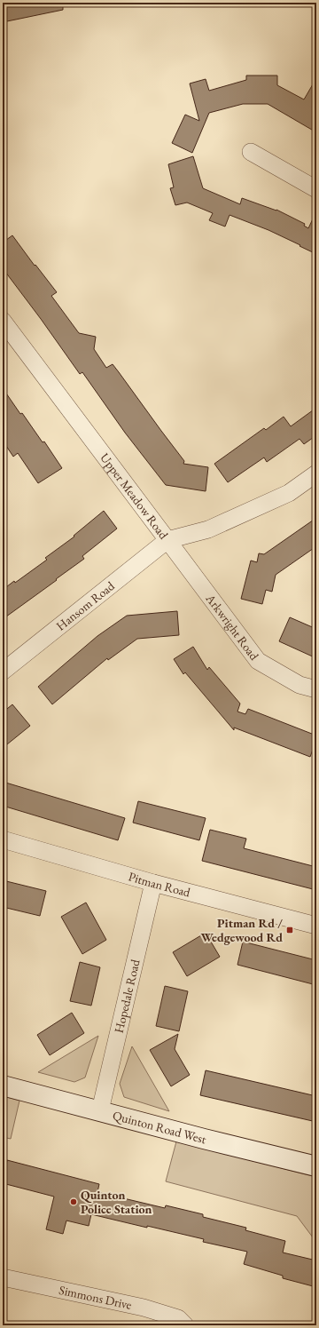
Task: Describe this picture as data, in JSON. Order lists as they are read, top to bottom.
{
  "streets": {
    "street": [
      "Upper Meadow Road",
      "Hansom Road",
      "Arkwright Road",
      "Pitman Road",
      "Hopedale Road",
      "Quinton Road West",
      "Simmons Drive"
    ]
  },
  "crossings": [
    ["Upper Meadow Road", "Hansom Road"],
    ["Upper Meadow Road", "Arkwright Road"],
    ["Hansom Road", "Arkwright Road"],
    ["Pitman Road", "Hopedale Road"],
    ["Hopedale Road", "Quinton Road West"]
  ],
  "places": {
    "transit": ["Pitman Rd / Wedgewood Rd"],
    "other": ["Quinton Police Station"]
  }
}
